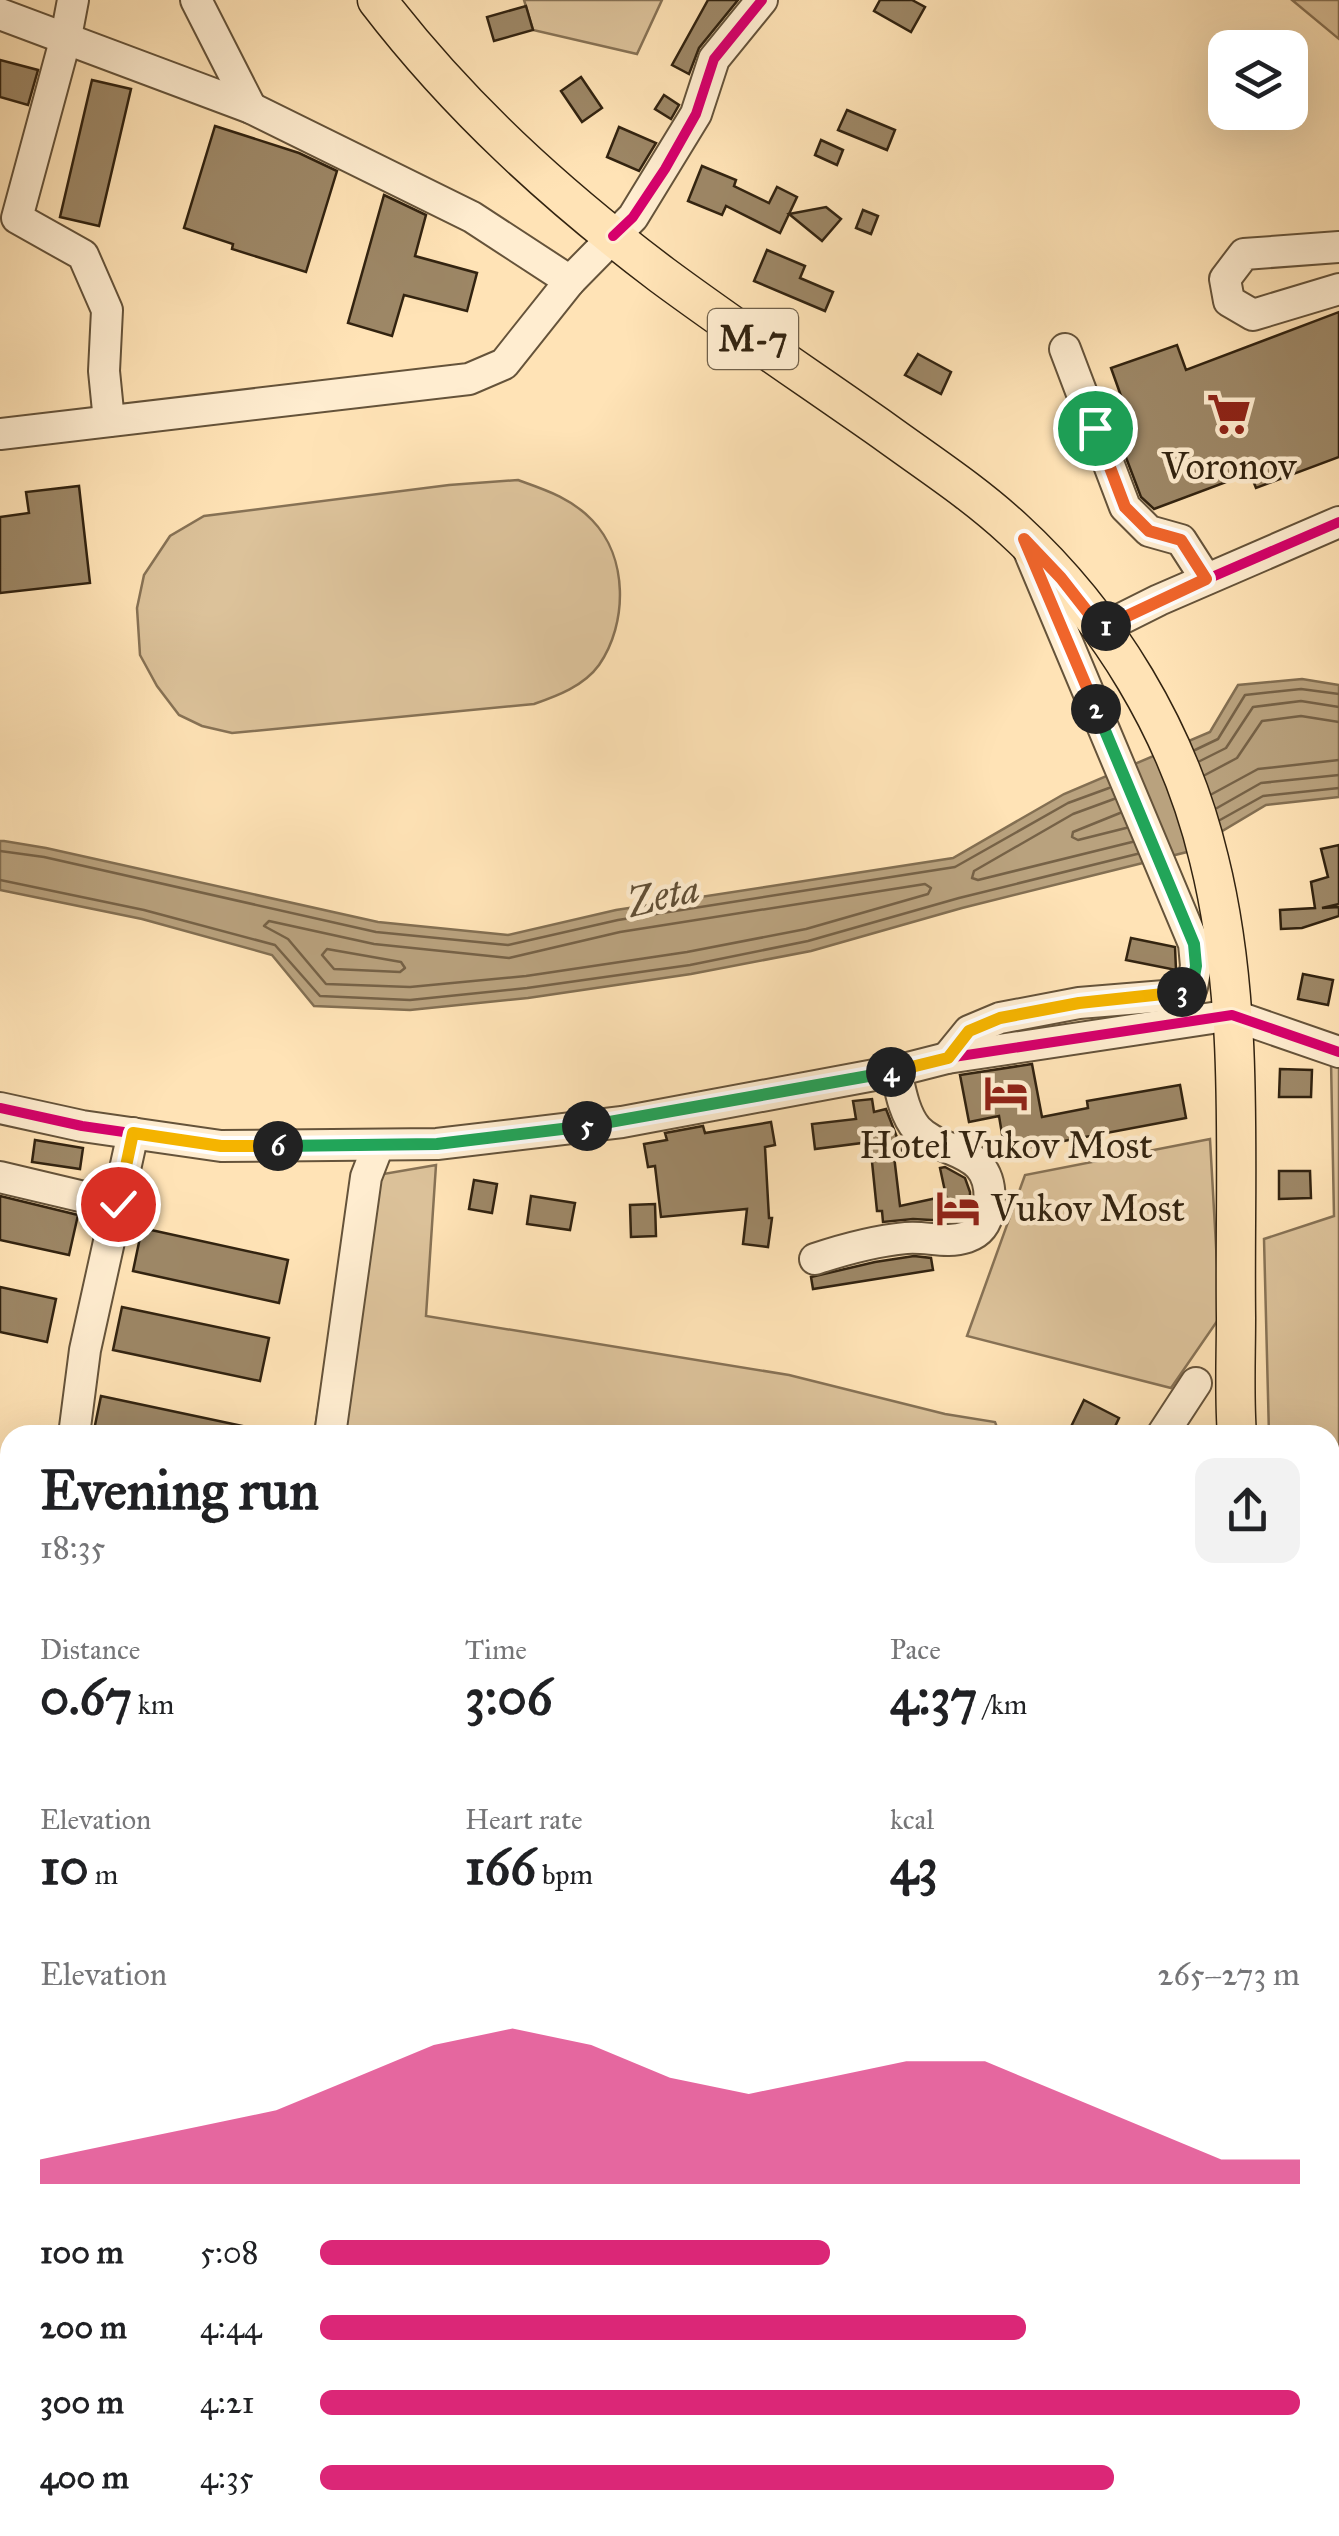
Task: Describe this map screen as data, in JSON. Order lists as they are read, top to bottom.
{
  "streets": {
    "main road": ["M-7"]
  },
  "water": ["Zeta"],
  "places": {
    "supermarket": ["Voronov"],
    "hotel": ["Hotel Vukov Most", "Vukov Most"]
  },
  "page": {
    "pins": [
      "1",
      "2",
      "3",
      "4",
      "5",
      "6"
    ],
    "heading": ["Evening run", "18:35"],
    "stats": [
      ["Distance", "0.67 km"],
      ["Time", "3:06"],
      ["Pace", "4:37 /km"],
      ["Elevation", "10 m"],
      ["Heart rate", "166 bpm"],
      ["kcal", "43"]
    ],
    "chart": ["Elevation", "265–273 m"],
    "list": [
      {
        "name": "100 m",
        "note": "5:08"
      },
      {
        "name": "200 m",
        "note": "4:44"
      },
      {
        "name": "300 m",
        "note": "4:21"
      },
      {
        "name": "400 m",
        "note": "4:35"
      }
    ]
  }
}
